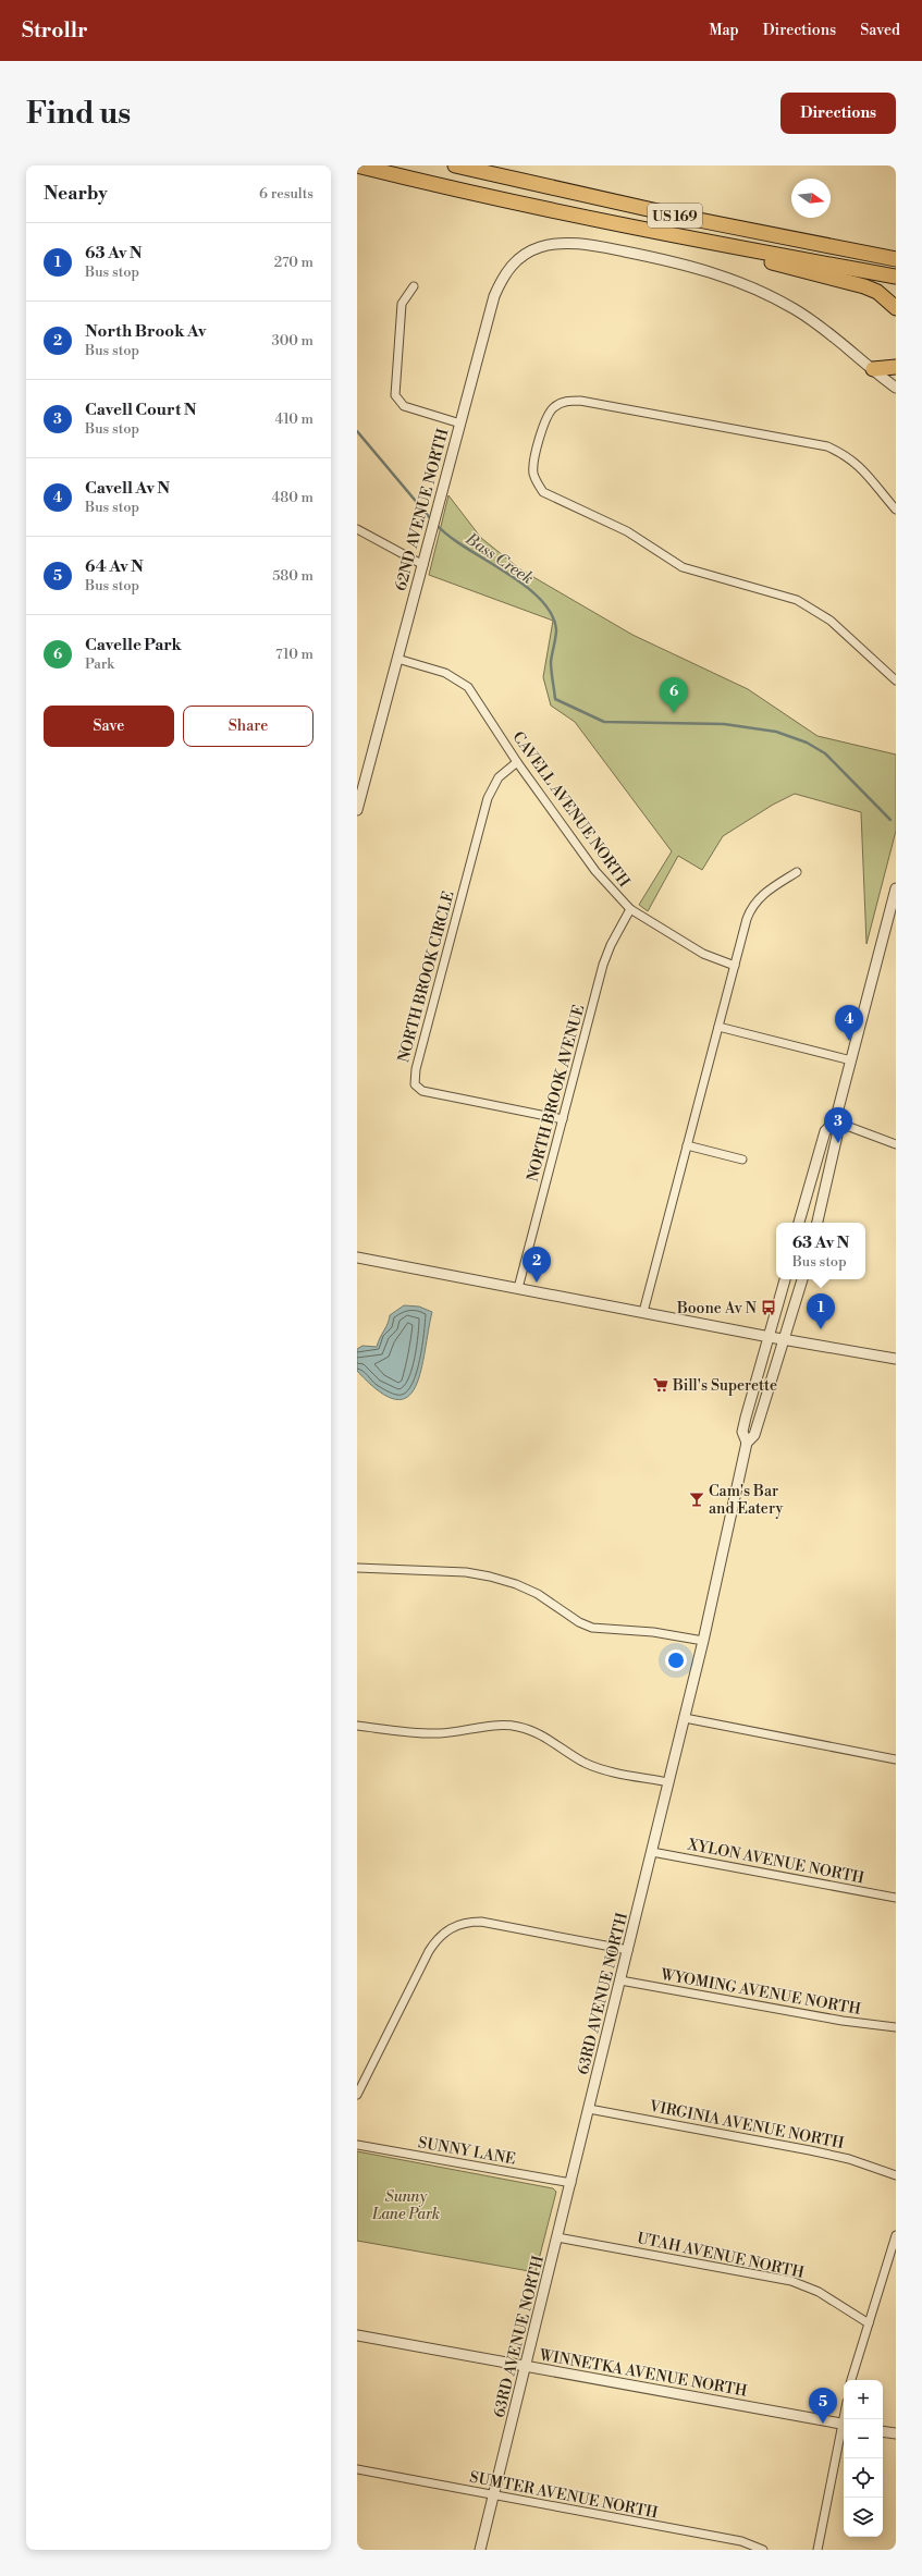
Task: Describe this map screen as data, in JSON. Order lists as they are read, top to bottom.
{
  "streets": {
    "highway": ["US 169"],
    "street": [
      "62ND AVENUE NORTH",
      "CAVELL AVENUE NORTH",
      "NORTH BROOK CIRCLE",
      "NORTH BROOK AVENUE",
      "XYLON AVENUE NORTH",
      "WYOMING AVENUE NORTH",
      "63RD AVENUE NORTH",
      "VIRGINIA AVENUE NORTH",
      "SUNNY LANE",
      "UTAH AVENUE NORTH",
      "WINNETKA AVENUE NORTH",
      "SUMTER AVENUE NORTH"
    ]
  },
  "crossings": [
    ["62ND AVENUE NORTH", "CAVELL AVENUE NORTH"],
    ["CAVELL AVENUE NORTH", "NORTH BROOK CIRCLE"],
    ["CAVELL AVENUE NORTH", "NORTH BROOK AVENUE"],
    ["NORTH BROOK CIRCLE", "NORTH BROOK AVENUE"],
    ["XYLON AVENUE NORTH", "63RD AVENUE NORTH"],
    ["WYOMING AVENUE NORTH", "63RD AVENUE NORTH"],
    ["63RD AVENUE NORTH", "VIRGINIA AVENUE NORTH"],
    ["63RD AVENUE NORTH", "SUNNY LANE"],
    ["63RD AVENUE NORTH", "UTAH AVENUE NORTH"],
    ["63RD AVENUE NORTH", "WINNETKA AVENUE NORTH"],
    ["63RD AVENUE NORTH", "SUMTER AVENUE NORTH"]
  ],
  "water": ["Bass Creek"],
  "parks": ["Sunny Lane Park"],
  "places": {
    "bus stop": ["Boone Av N"],
    "supermarket": ["Bill's Superette"],
    "bar": ["Cam's Bar and Eatery"]
  },
  "north": "right",
  "page": {
    "header": "Strollr",
    "nav": ["Map", "Directions", "Saved"],
    "buttons": [
      "Directions",
      ["Save", "Share"]
    ],
    "title": "Find us",
    "heading": ["Nearby", "6 results"],
    "list": [
      {
        "mark": "1",
        "name": "63 Av N",
        "note": "Bus stop",
        "value": "270 m"
      },
      {
        "mark": "2",
        "name": "North Brook Av",
        "note": "Bus stop",
        "value": "300 m"
      },
      {
        "mark": "3",
        "name": "Cavell Court N",
        "note": "Bus stop",
        "value": "410 m"
      },
      {
        "mark": "4",
        "name": "Cavell Av N",
        "note": "Bus stop",
        "value": "480 m"
      },
      {
        "mark": "5",
        "name": "64 Av N",
        "note": "Bus stop",
        "value": "580 m"
      },
      {
        "mark": "6",
        "name": "Cavelle Park",
        "note": "Park",
        "value": "710 m"
      }
    ],
    "pins": [
      "6",
      "4",
      "3",
      "2",
      "1",
      "5"
    ],
    "popup": ["63 Av N", "Bus stop"],
    "map_buttons": ["+", "−"]
  }
}
